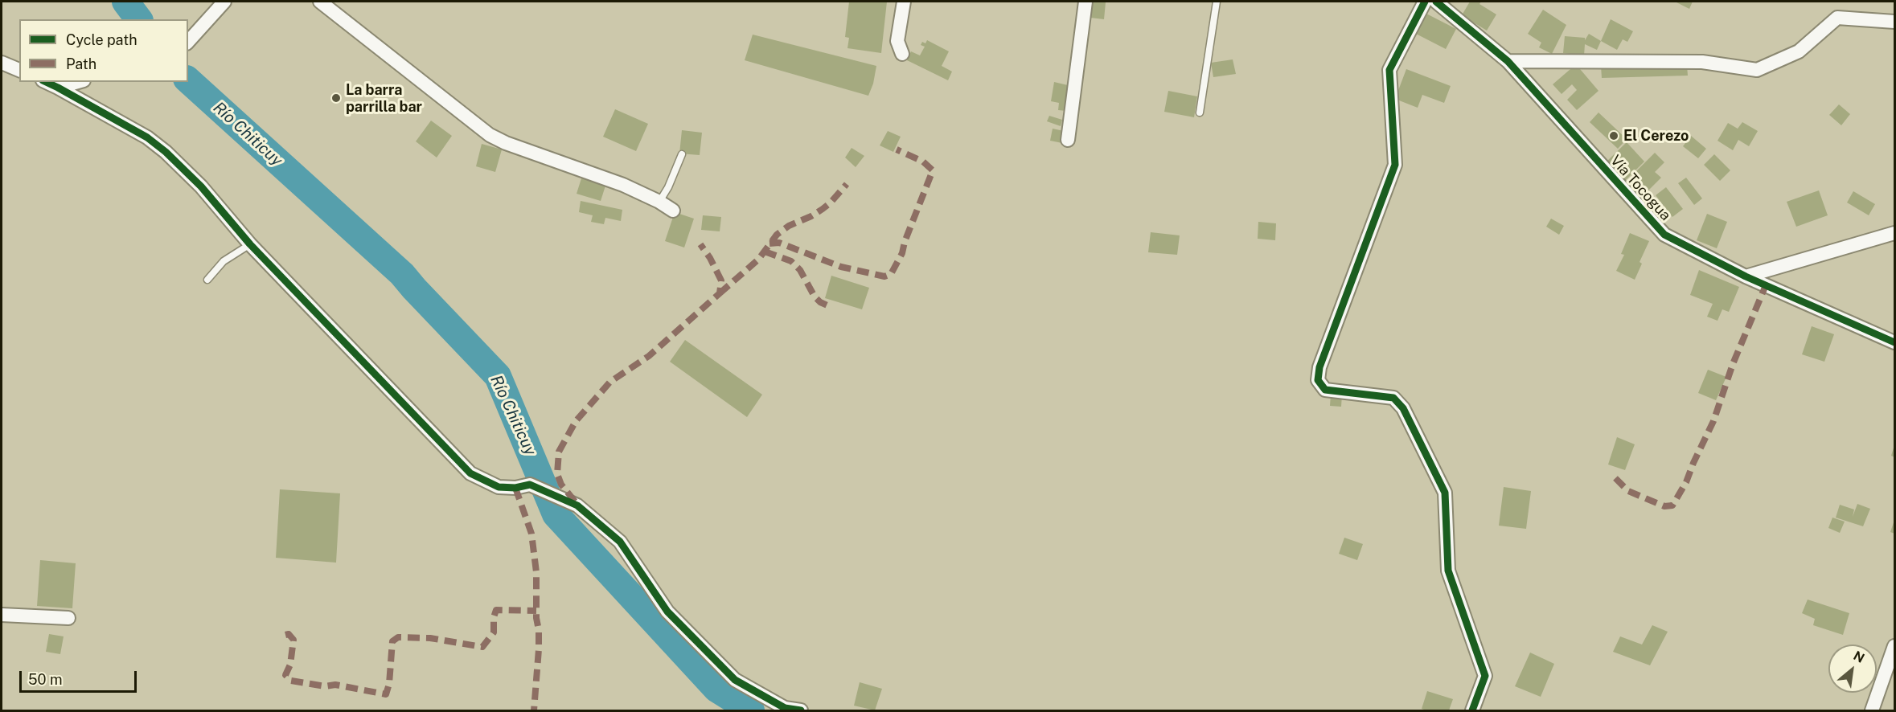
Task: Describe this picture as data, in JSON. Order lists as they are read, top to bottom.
{
  "streets": {
    "street": ["Vía Tocogua"]
  },
  "water": ["Río Chiticuy"],
  "places": ["La barra parrilla bar", "El Cerezo"],
  "legend": ["Cycle path", "Path"],
  "scale_bar": "50 m",
  "north": "top right"
}
